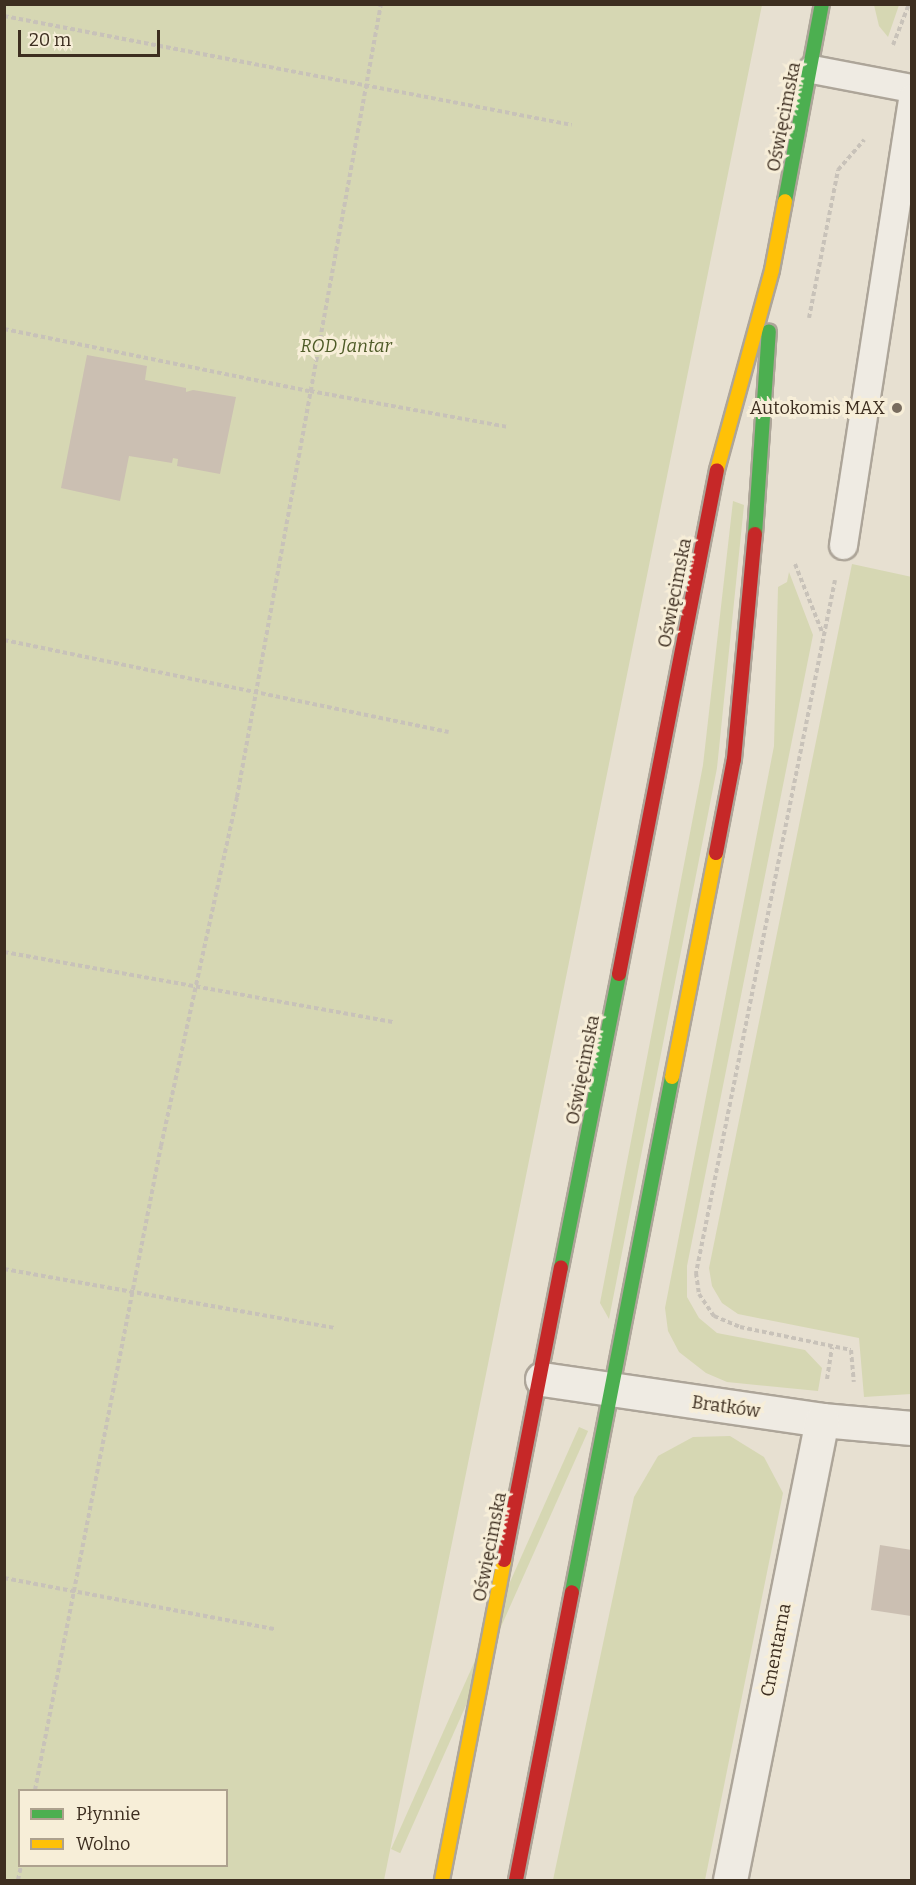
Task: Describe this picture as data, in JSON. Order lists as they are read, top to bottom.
{
  "streets": {
    "main road": ["Oświęcimska"],
    "street": ["Bratków", "Cmentarna"]
  },
  "crossings": [
    ["Oświęcimska", "Bratków"],
    ["Bratków", "Cmentarna"]
  ],
  "parks": ["ROD Jantar"],
  "places": ["Autokomis MAX"],
  "legend": ["Płynnie", "Wolno"],
  "scale_bar": "20 m"
}
